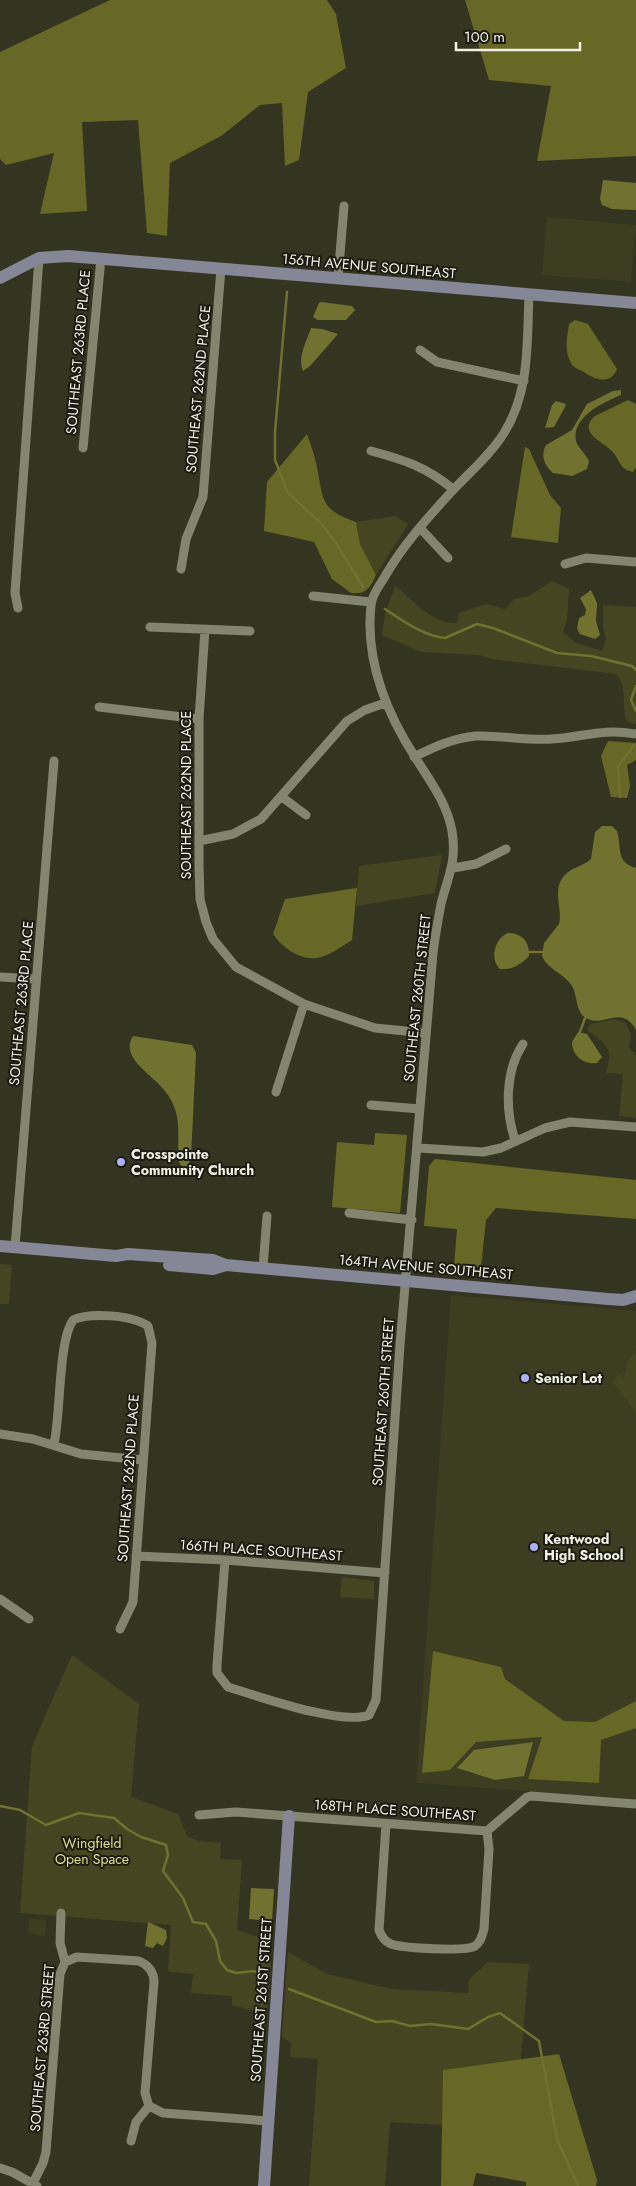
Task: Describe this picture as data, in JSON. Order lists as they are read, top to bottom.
{
  "streets": {
    "street": [
      "156TH AVENUE SOUTHEAST",
      "SOUTHEAST 263RD PLACE",
      "SOUTHEAST 262ND PLACE",
      "SOUTHEAST 260TH STREET",
      "164TH AVENUE SOUTHEAST",
      "166TH PLACE SOUTHEAST",
      "168TH PLACE SOUTHEAST",
      "SOUTHEAST 261ST STREET",
      "SOUTHEAST 263RD STREET"
    ]
  },
  "crossings": [
    ["156TH AVENUE SOUTHEAST", "SOUTHEAST 263RD PLACE"],
    ["156TH AVENUE SOUTHEAST", "SOUTHEAST 262ND PLACE"],
    ["156TH AVENUE SOUTHEAST", "SOUTHEAST 260TH STREET"],
    ["SOUTHEAST 263RD PLACE", "164TH AVENUE SOUTHEAST"],
    ["SOUTHEAST 262ND PLACE", "SOUTHEAST 260TH STREET"],
    ["SOUTHEAST 262ND PLACE", "166TH PLACE SOUTHEAST"],
    ["SOUTHEAST 260TH STREET", "164TH AVENUE SOUTHEAST"],
    ["SOUTHEAST 260TH STREET", "166TH PLACE SOUTHEAST"],
    ["168TH PLACE SOUTHEAST", "SOUTHEAST 261ST STREET"]
  ],
  "parks": ["Wingfield Open Space"],
  "places": ["Crosspointe Community Church", "Senior Lot", "Kentwood High School"],
  "scale_bar": "100 m"
}
